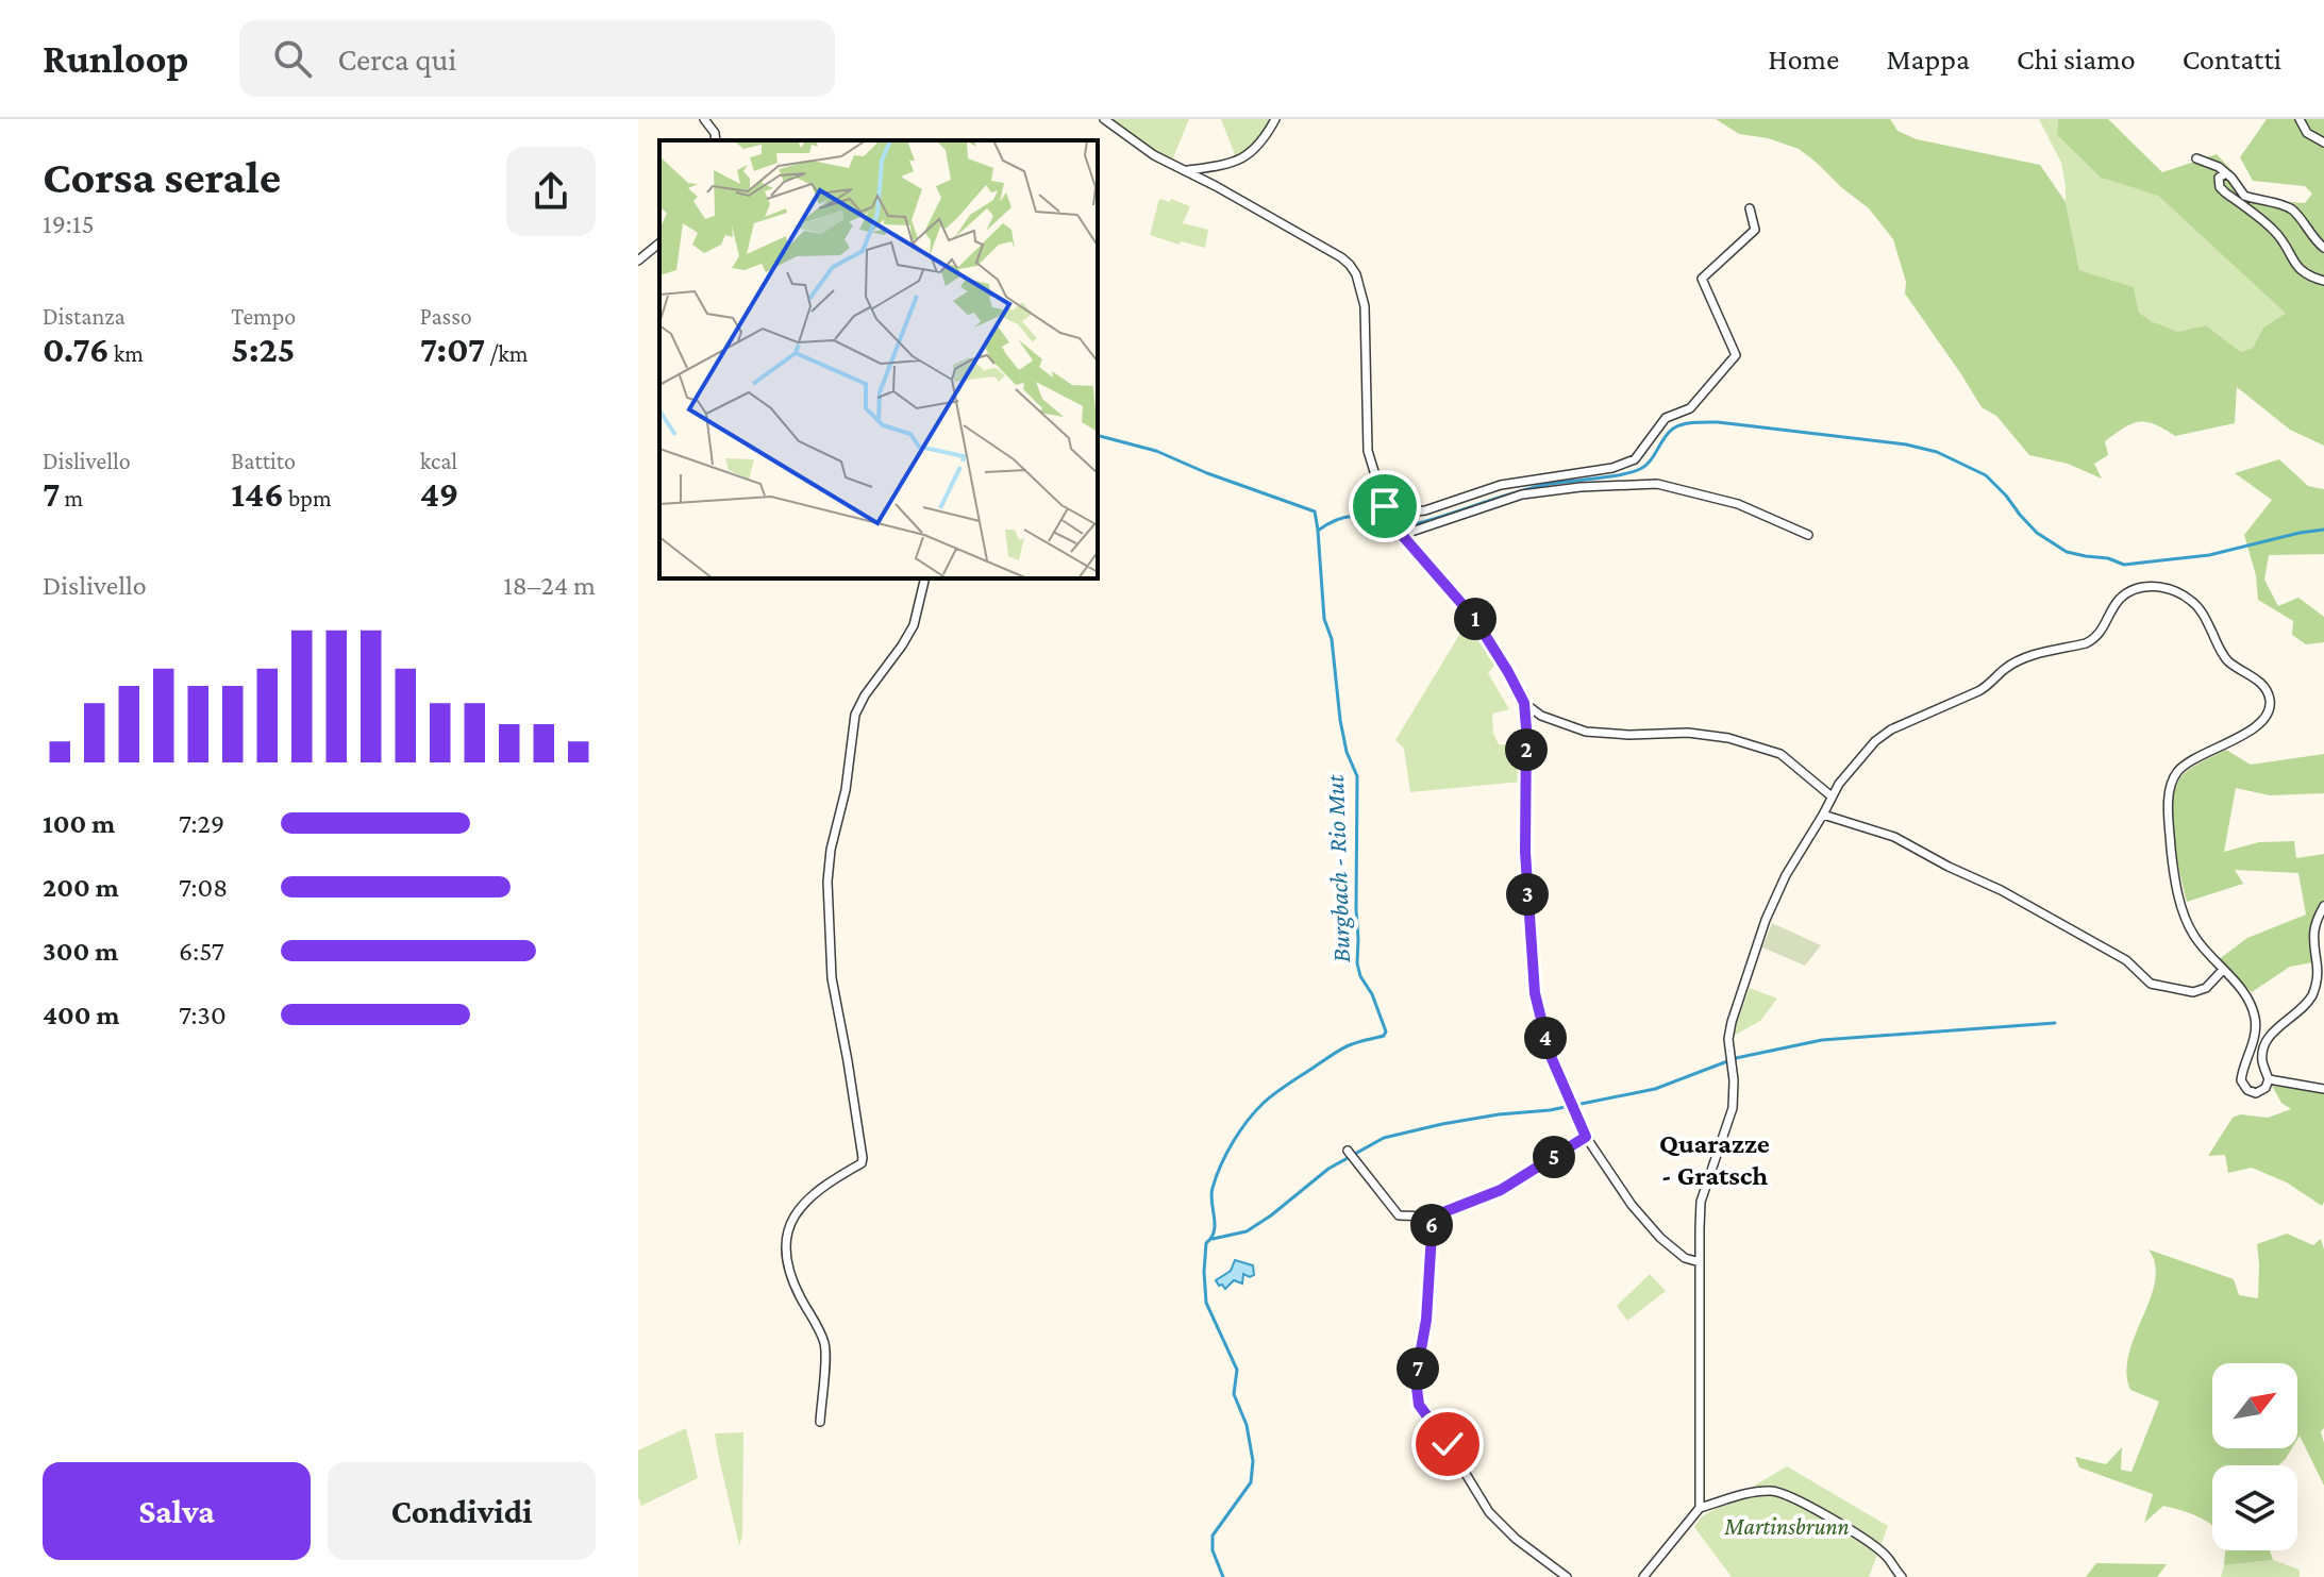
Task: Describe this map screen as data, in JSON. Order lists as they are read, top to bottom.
{
  "districts": ["Quarazze - Gratsch"],
  "water": ["Burgbach - Rio Mut"],
  "parks": ["Martinsbrunn"],
  "north": "top right",
  "page": {
    "header": "Runloop",
    "search": "Cerca qui",
    "nav": [
      "Home",
      "Mappa",
      "Chi siamo",
      "Contatti"
    ],
    "heading": ["Corsa serale", "19:15"],
    "stats": [
      ["Distanza", "0.76 km"],
      ["Tempo", "5:25"],
      ["Passo", "7:07 /km"],
      ["Dislivello", "7 m"],
      ["Battito", "146 bpm"],
      ["kcal", "49"]
    ],
    "chart": ["Dislivello", "18–24 m"],
    "pins": [
      "1",
      "2",
      "3",
      "4",
      "5",
      "6",
      "7"
    ],
    "list": [
      {
        "name": "100 m",
        "note": "7:29"
      },
      {
        "name": "200 m",
        "note": "7:08"
      },
      {
        "name": "300 m",
        "note": "6:57"
      },
      {
        "name": "400 m",
        "note": "7:30"
      }
    ],
    "buttons": ["Salva", "Condividi"]
  }
}
